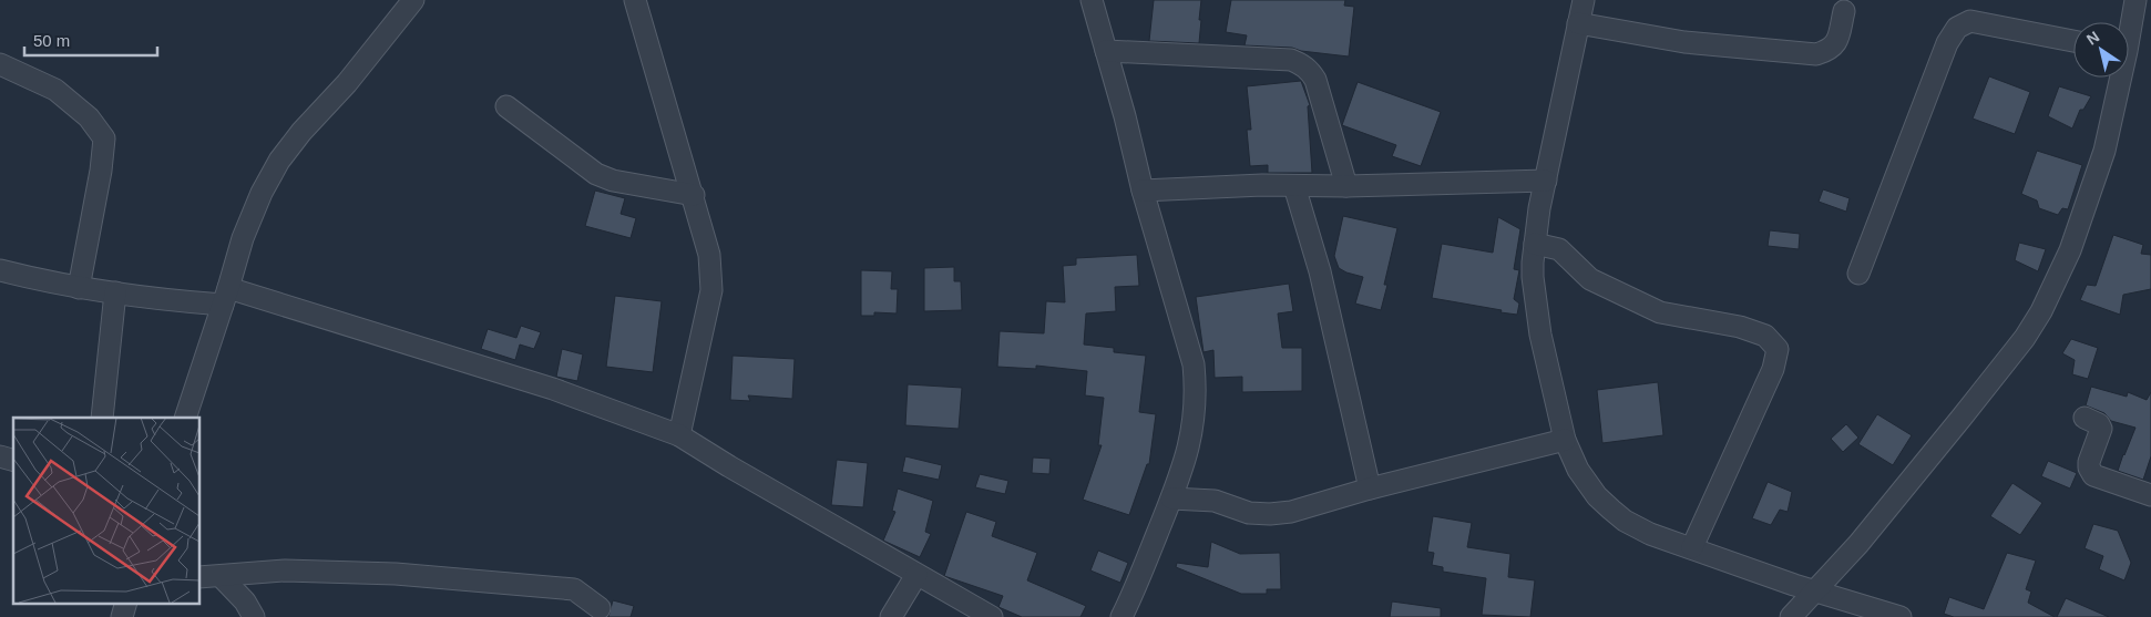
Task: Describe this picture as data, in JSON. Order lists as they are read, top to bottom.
{
  "scale_bar": "50 m",
  "north": "top left"
}
